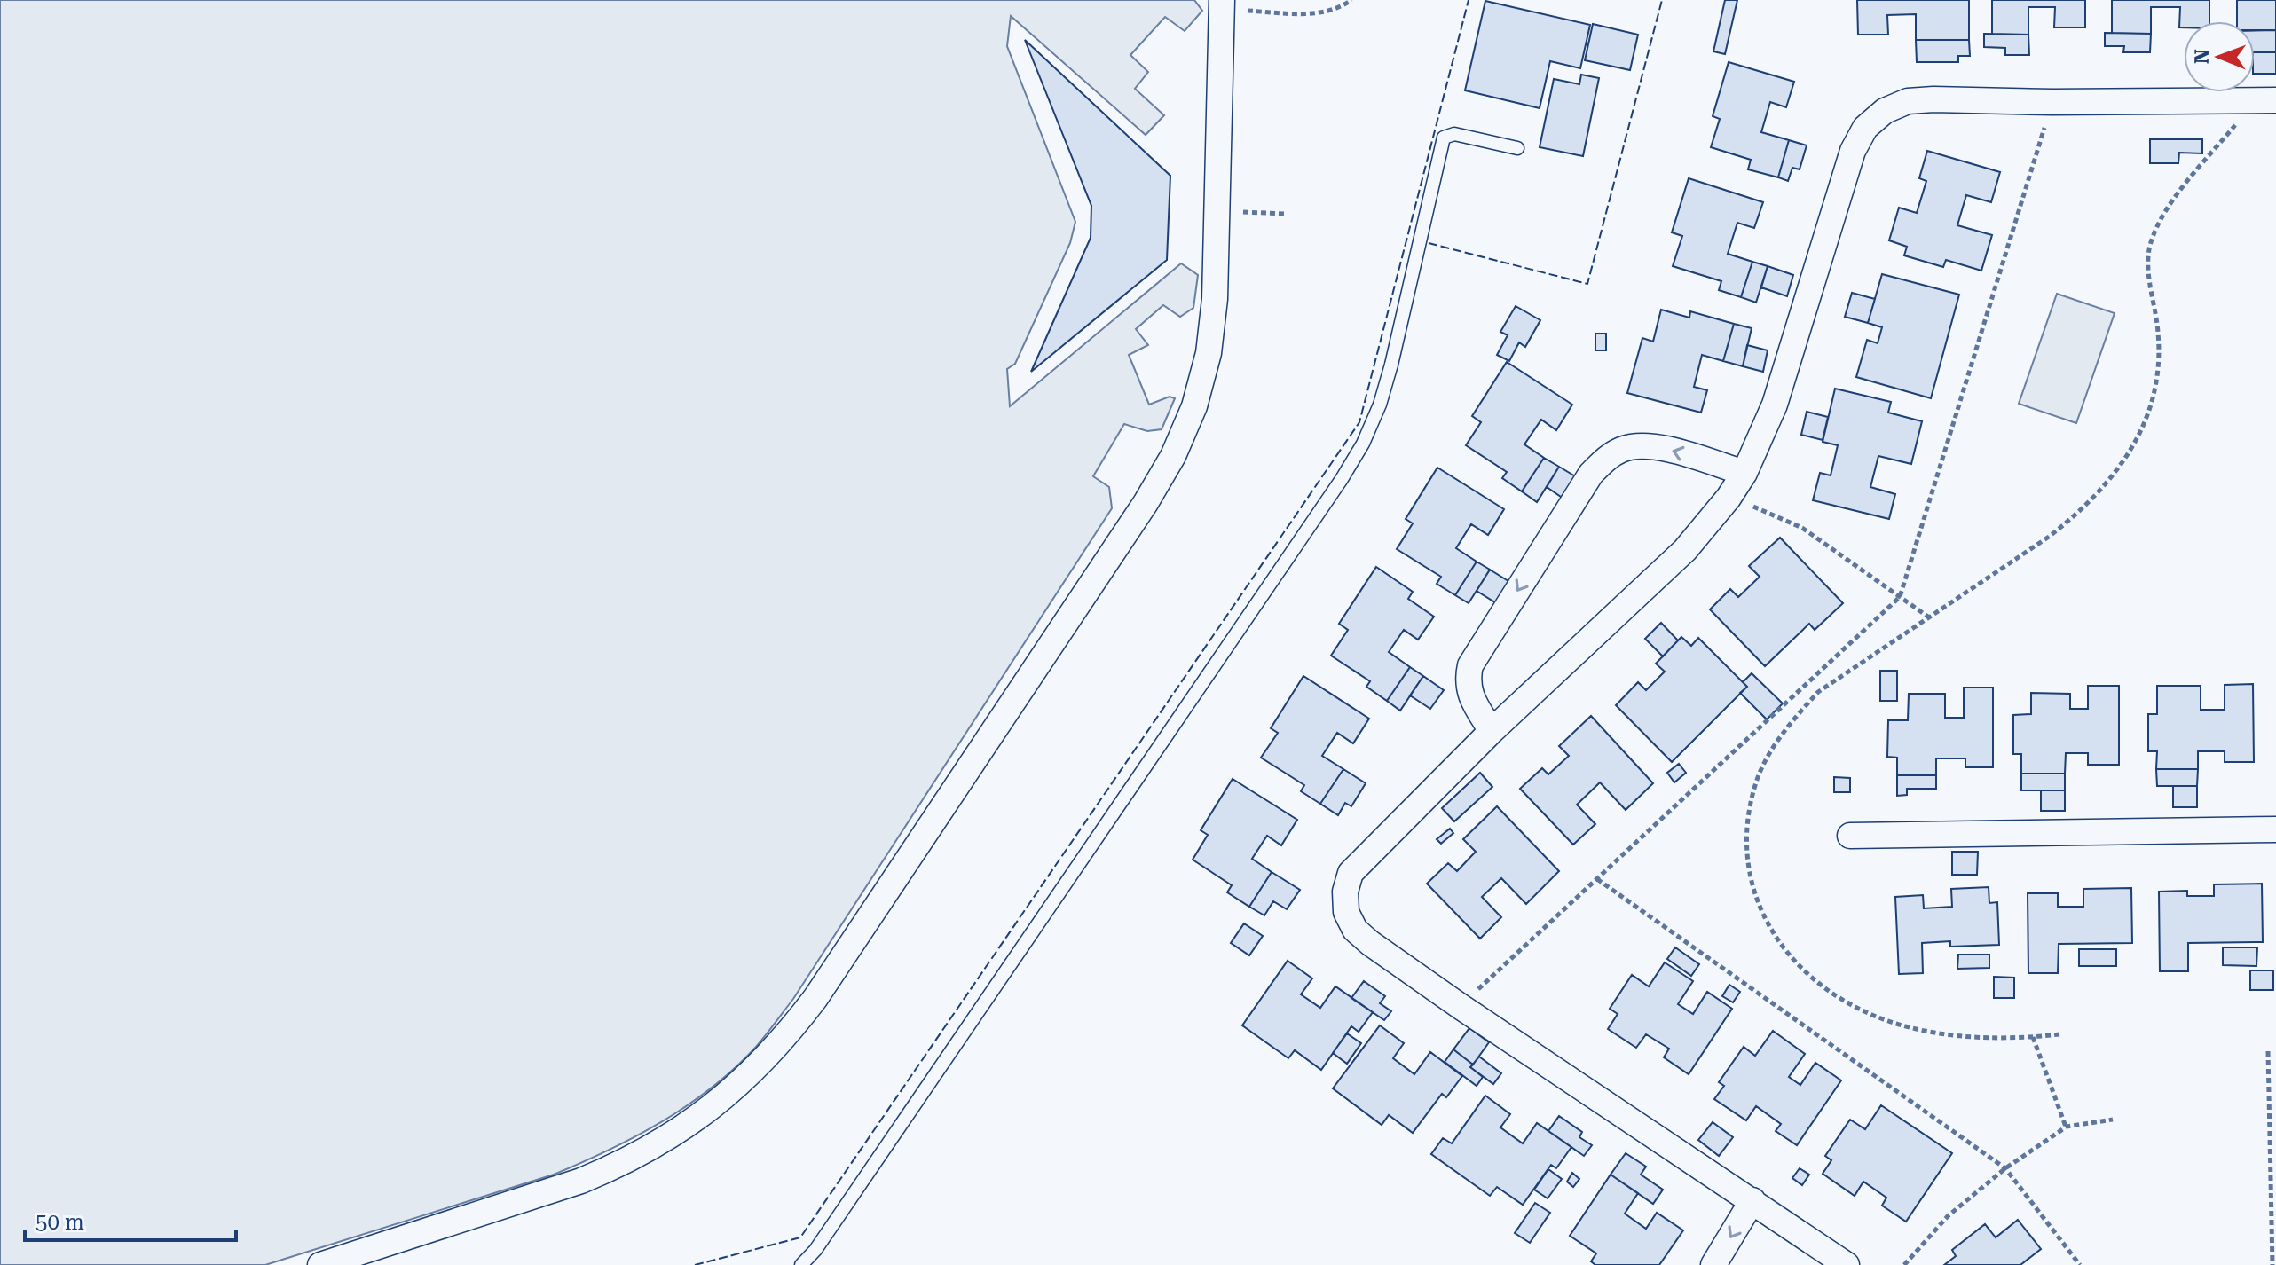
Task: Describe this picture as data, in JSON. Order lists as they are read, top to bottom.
{
  "scale_bar": "50 m",
  "north": "left"
}
